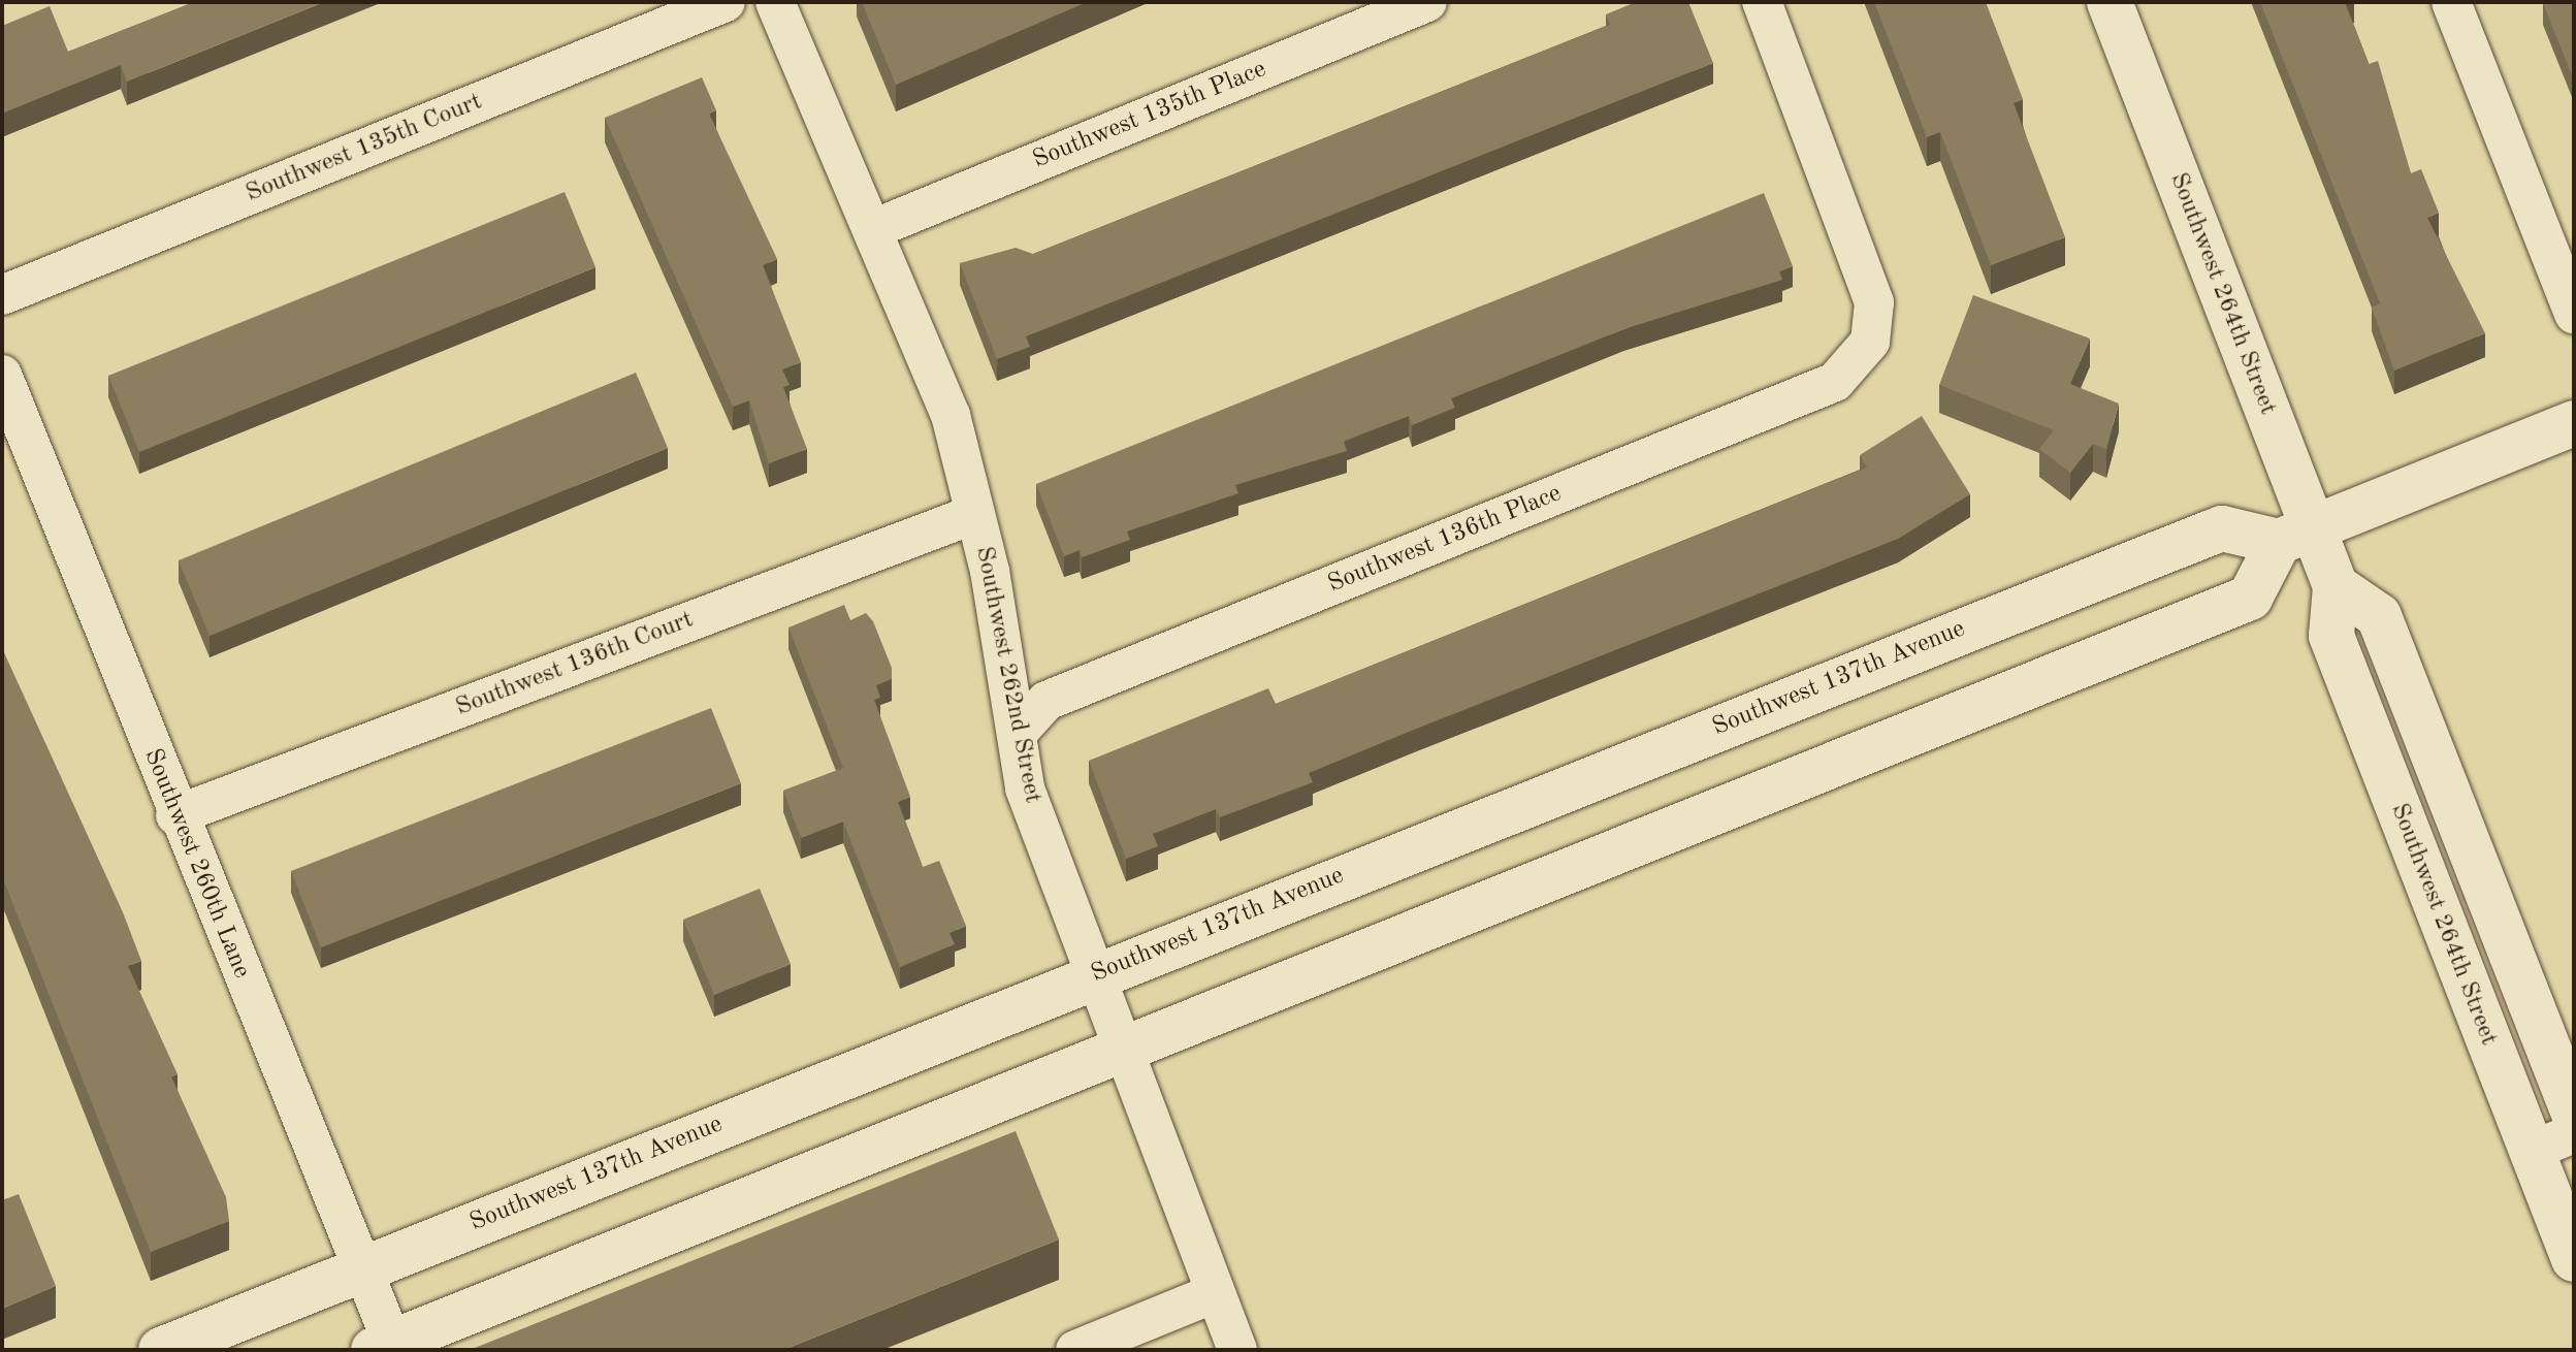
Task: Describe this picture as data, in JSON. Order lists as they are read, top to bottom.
{
  "streets": {
    "main road": ["Southwest 264th Street", "Southwest 137th Avenue"],
    "street": [
      "Southwest 135th Place",
      "Southwest 135th Court",
      "Southwest 136th Place",
      "Southwest 136th Court",
      "Southwest 262nd Street",
      "Southwest 260th Lane"
    ]
  },
  "crossings": [
    ["Southwest 135th Place", "Southwest 262nd Street"],
    ["Southwest 264th Street", "Southwest 137th Avenue"],
    ["Southwest 136th Place", "Southwest 262nd Street"],
    ["Southwest 136th Court", "Southwest 262nd Street"],
    ["Southwest 136th Court", "Southwest 260th Lane"],
    ["Southwest 262nd Street", "Southwest 137th Avenue"],
    ["Southwest 137th Avenue", "Southwest 260th Lane"]
  ]
}
